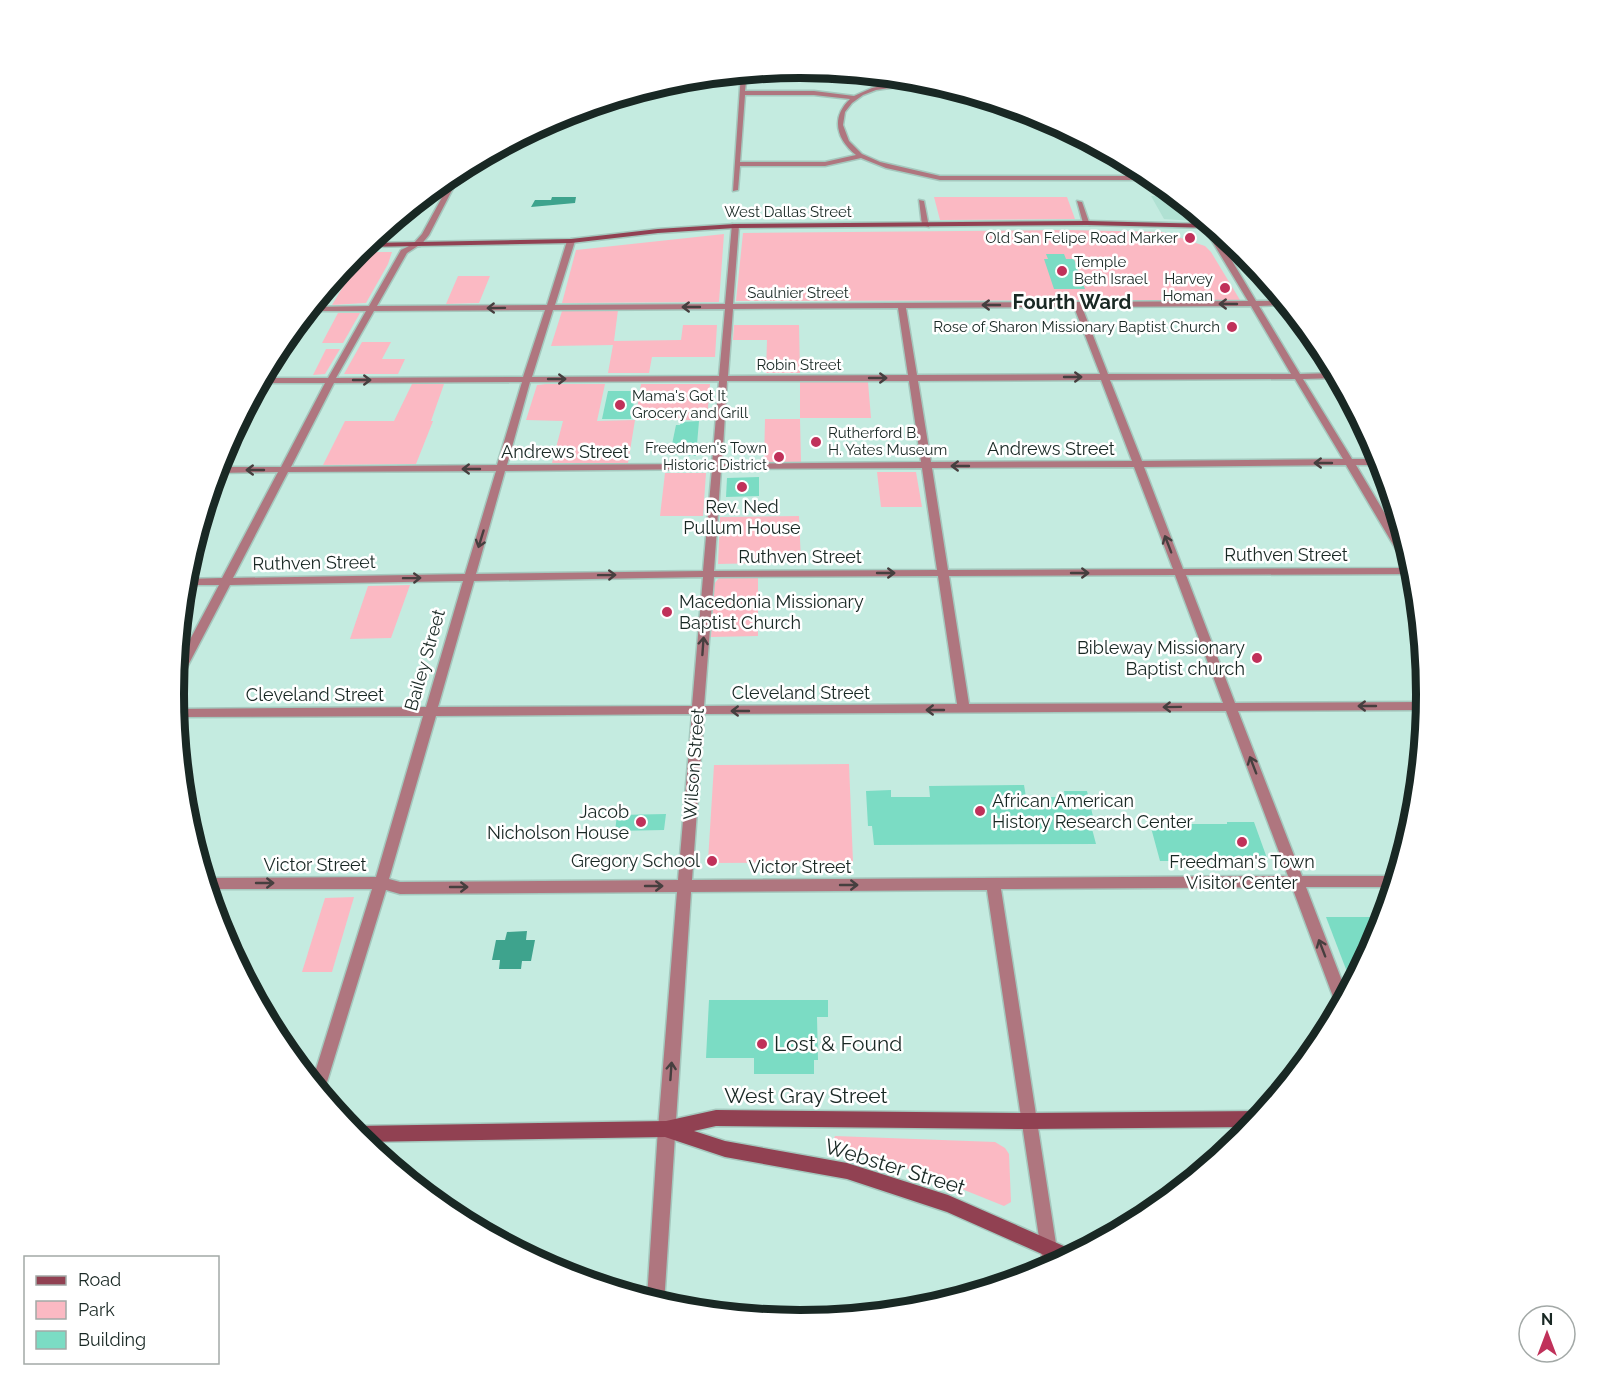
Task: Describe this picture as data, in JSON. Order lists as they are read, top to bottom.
{
  "streets": {
    "main road": ["West Dallas Street", "West Gray Street", "Webster Street"],
    "street": [
      "Saulnier Street",
      "Robin Street",
      "Andrews Street",
      "Ruthven Street",
      "Bailey Street",
      "Cleveland Street",
      "Wilson Street",
      "Victor Street"
    ]
  },
  "crossings": [
    ["West Dallas Street", "Bailey Street"],
    ["West Dallas Street", "Wilson Street"],
    ["Saulnier Street", "Bailey Street"],
    ["Saulnier Street", "Wilson Street"],
    ["Robin Street", "Bailey Street"],
    ["Robin Street", "Wilson Street"],
    ["Andrews Street", "Bailey Street"],
    ["Andrews Street", "Wilson Street"],
    ["Ruthven Street", "Bailey Street"],
    ["Ruthven Street", "Wilson Street"],
    ["Bailey Street", "Cleveland Street"],
    ["Bailey Street", "Victor Street"],
    ["Cleveland Street", "Wilson Street"],
    ["Wilson Street", "Victor Street"],
    ["Wilson Street", "West Gray Street"],
    ["Wilson Street", "Webster Street"],
    ["West Gray Street", "Webster Street"]
  ],
  "one_way": [
    "Saulnier Street",
    "Robin Street",
    "Andrews Street",
    "Ruthven Street",
    "Cleveland Street",
    "Wilson Street",
    "Victor Street"
  ],
  "districts": ["Fourth Ward"],
  "places": [
    "Old San Felipe Road Marker",
    "Temple Beth Israel",
    "Harvey Homan",
    "Rose of Sharon Missionary Baptist Church",
    "Mama's Got It Grocery and Grill",
    "Rutherford B. H. Yates Museum",
    "Freedmen's Town Historic District",
    "Rev. Ned Pullum House",
    "Macedonia Missionary Baptist Church",
    "Bibleway Missionary Baptist church",
    "African American History Research Center",
    "Jacob Nicholson House",
    "Freedman's Town Visitor Center",
    "Gregory School",
    "Lost & Found"
  ],
  "legend": ["Road", "Park", "Building"],
  "north": "top"
}
